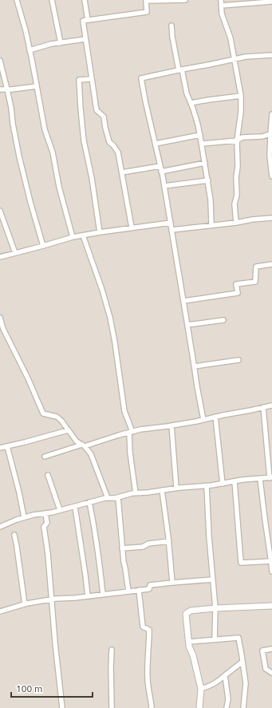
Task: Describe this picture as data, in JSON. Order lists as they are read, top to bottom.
{
  "scale_bar": "100 m"
}
